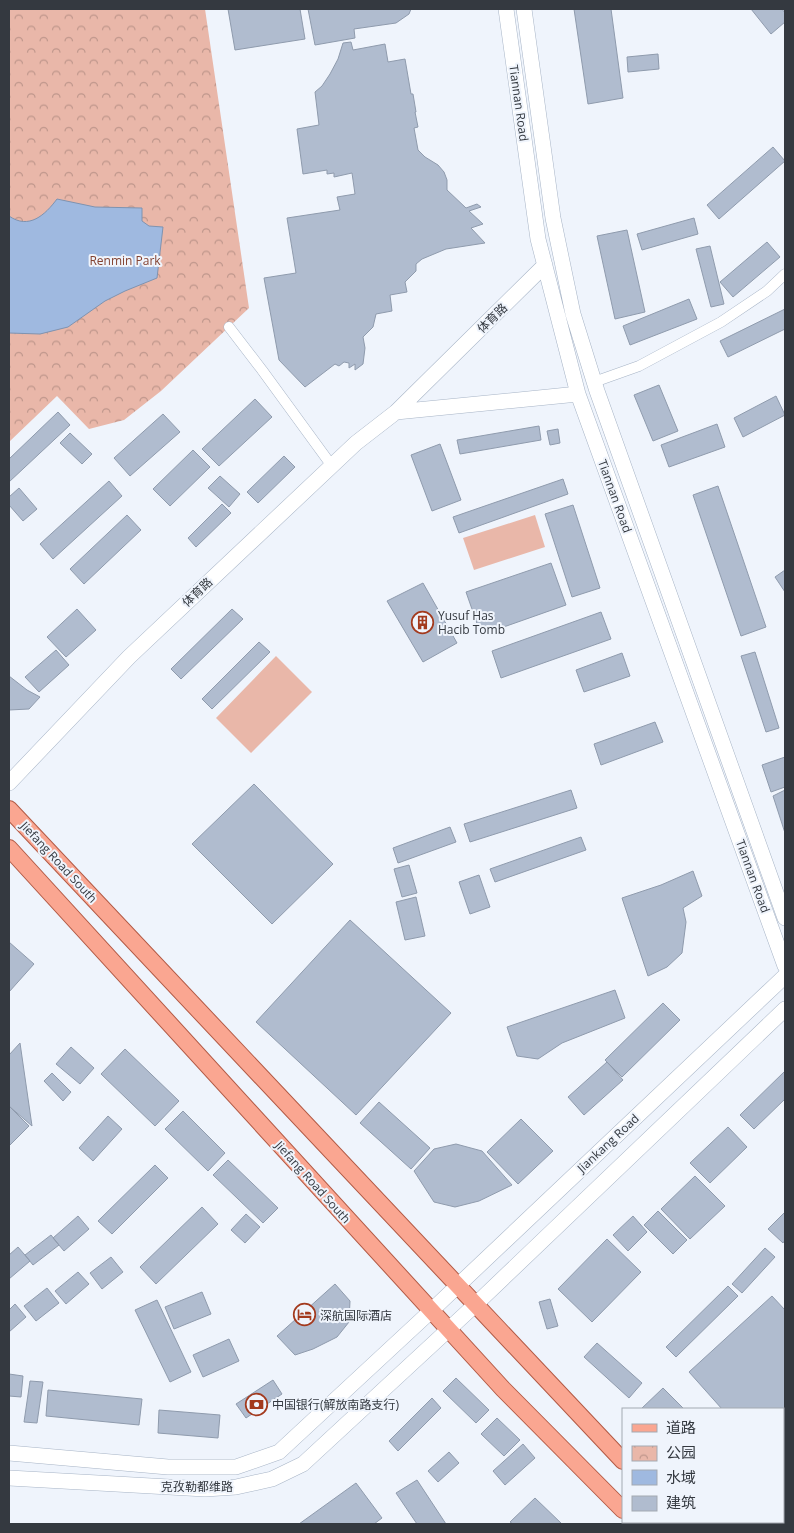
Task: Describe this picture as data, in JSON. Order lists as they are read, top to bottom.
{
  "streets": {
    "main road": ["Jiefang Road South"],
    "street": [
      "Tiannan Road",
      "体育路",
      "Jiankang Road",
      "克孜勒都维路"
    ]
  },
  "crossings": [
    ["Tiannan Road", "体育路"],
    ["Jiefang Road South", "Jiankang Road"],
    ["Jiefang Road South", "克孜勒都维路"],
    ["Jiankang Road", "克孜勒都维路"]
  ],
  "parks": ["Renmin Park"],
  "places": {
    "building": ["Yusuf Has Hacib Tomb"],
    "hotel": ["深航国际酒店"],
    "bank": ["中国银行(解放南路支行)"]
  },
  "legend": [
    "道路",
    "公园",
    "水域",
    "建筑"
  ]
}
